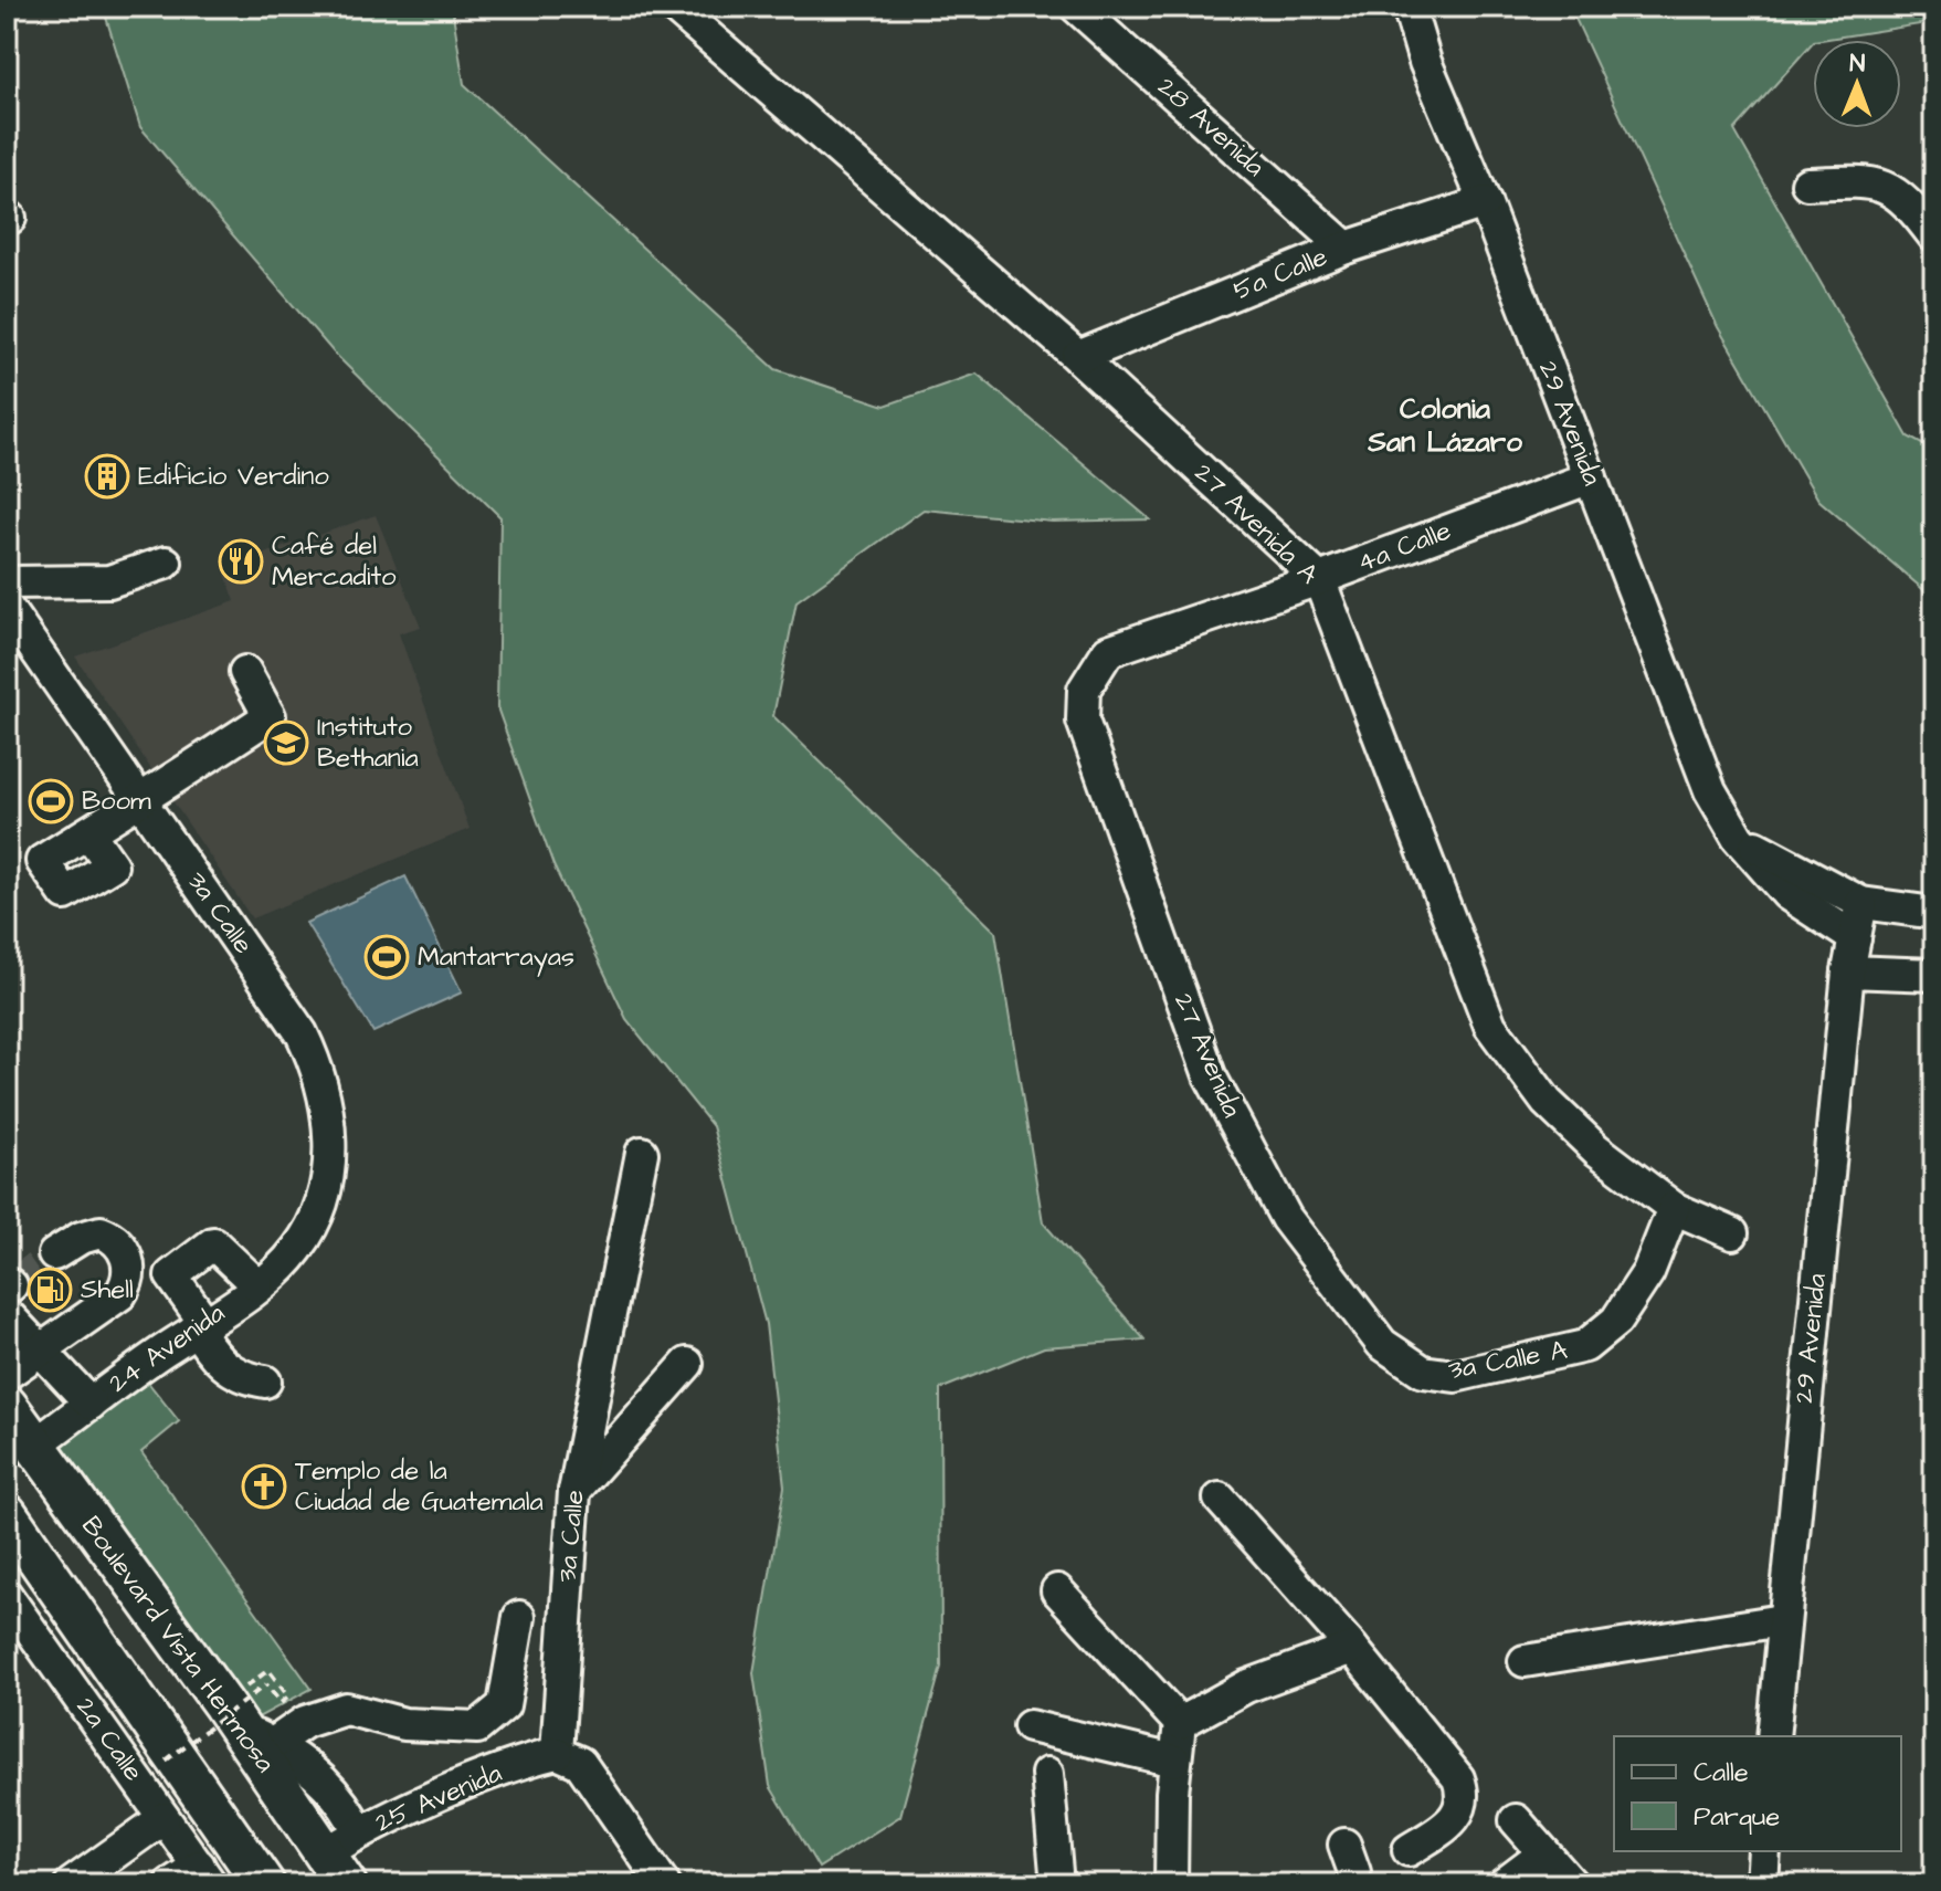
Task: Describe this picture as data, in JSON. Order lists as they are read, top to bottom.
{
  "streets": {
    "main road": ["Boulevard Vista Hermosa"],
    "street": [
      "28 Avenida",
      "5a Calle",
      "29 Avenida",
      "27 Avenida A",
      "4a Calle",
      "3a Calle",
      "27 Avenida",
      "24 Avenida",
      "3a Calle A",
      "2a Calle",
      "25 Avenida"
    ]
  },
  "crossings": [
    ["28 Avenida", "5a Calle"],
    ["5a Calle", "29 Avenida"],
    ["5a Calle", "27 Avenida A"],
    ["29 Avenida", "4a Calle"],
    ["27 Avenida A", "4a Calle"],
    ["27 Avenida A", "3a Calle A"],
    ["4a Calle", "27 Avenida"],
    ["3a Calle", "24 Avenida"],
    ["3a Calle", "25 Avenida"],
    ["27 Avenida", "3a Calle A"],
    ["24 Avenida", "Boulevard Vista Hermosa"],
    ["Boulevard Vista Hermosa", "25 Avenida"]
  ],
  "districts": ["Colonia San Lázaro"],
  "places": {
    "building": ["Edificio Verdino"],
    "restaurant": ["Café del Mercadito"],
    "school or university": ["Instituto Bethania"],
    "sports": ["Boom", "Mantarrayas"],
    "fuel station": ["Shell"],
    "church": ["Templo de la Ciudad de Guatemala"]
  },
  "legend": ["Calle", "Parque"],
  "north": "top"
}
